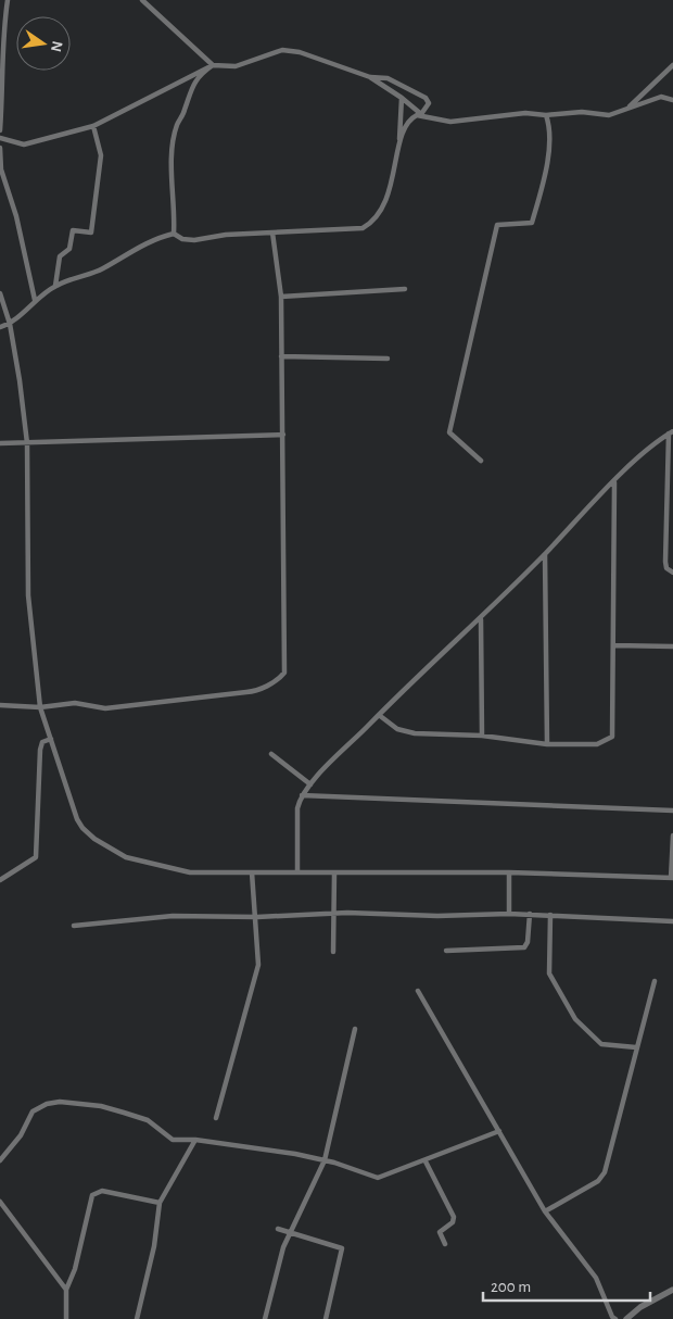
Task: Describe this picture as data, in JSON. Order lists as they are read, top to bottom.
{
  "scale_bar": "200 m",
  "north": "right"
}
